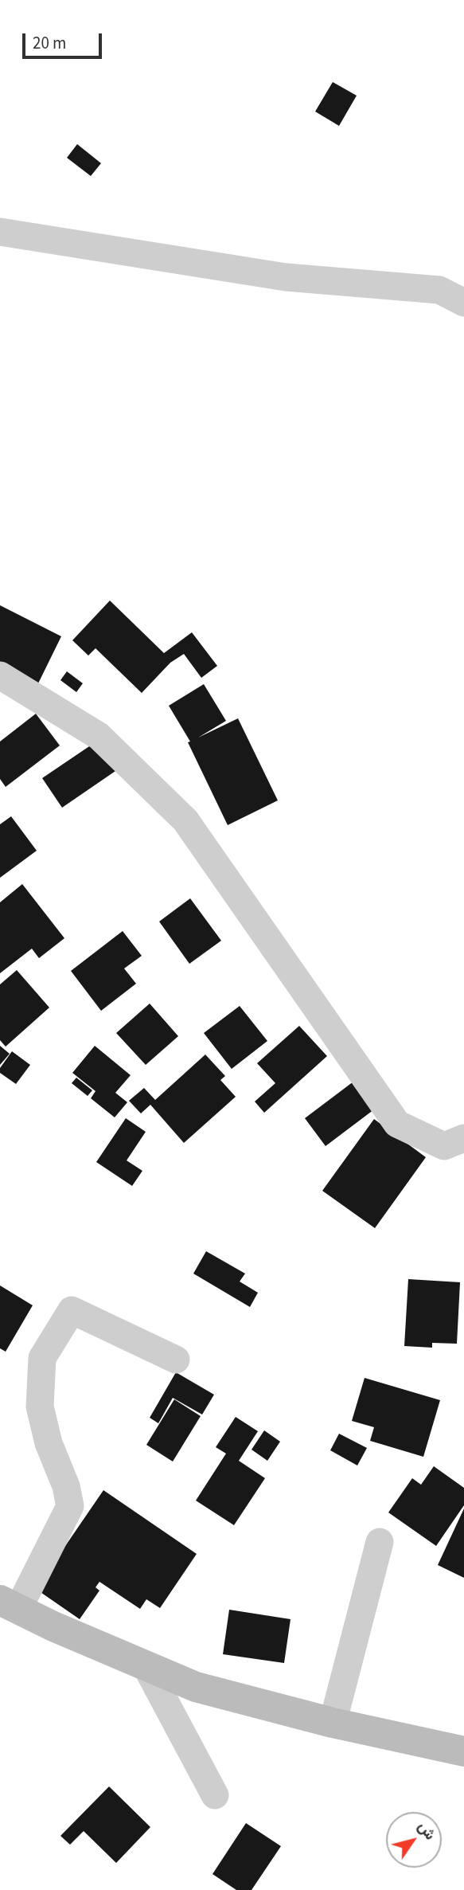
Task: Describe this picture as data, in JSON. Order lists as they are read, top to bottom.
{
  "scale_bar": "20 m",
  "north": "top right"
}
